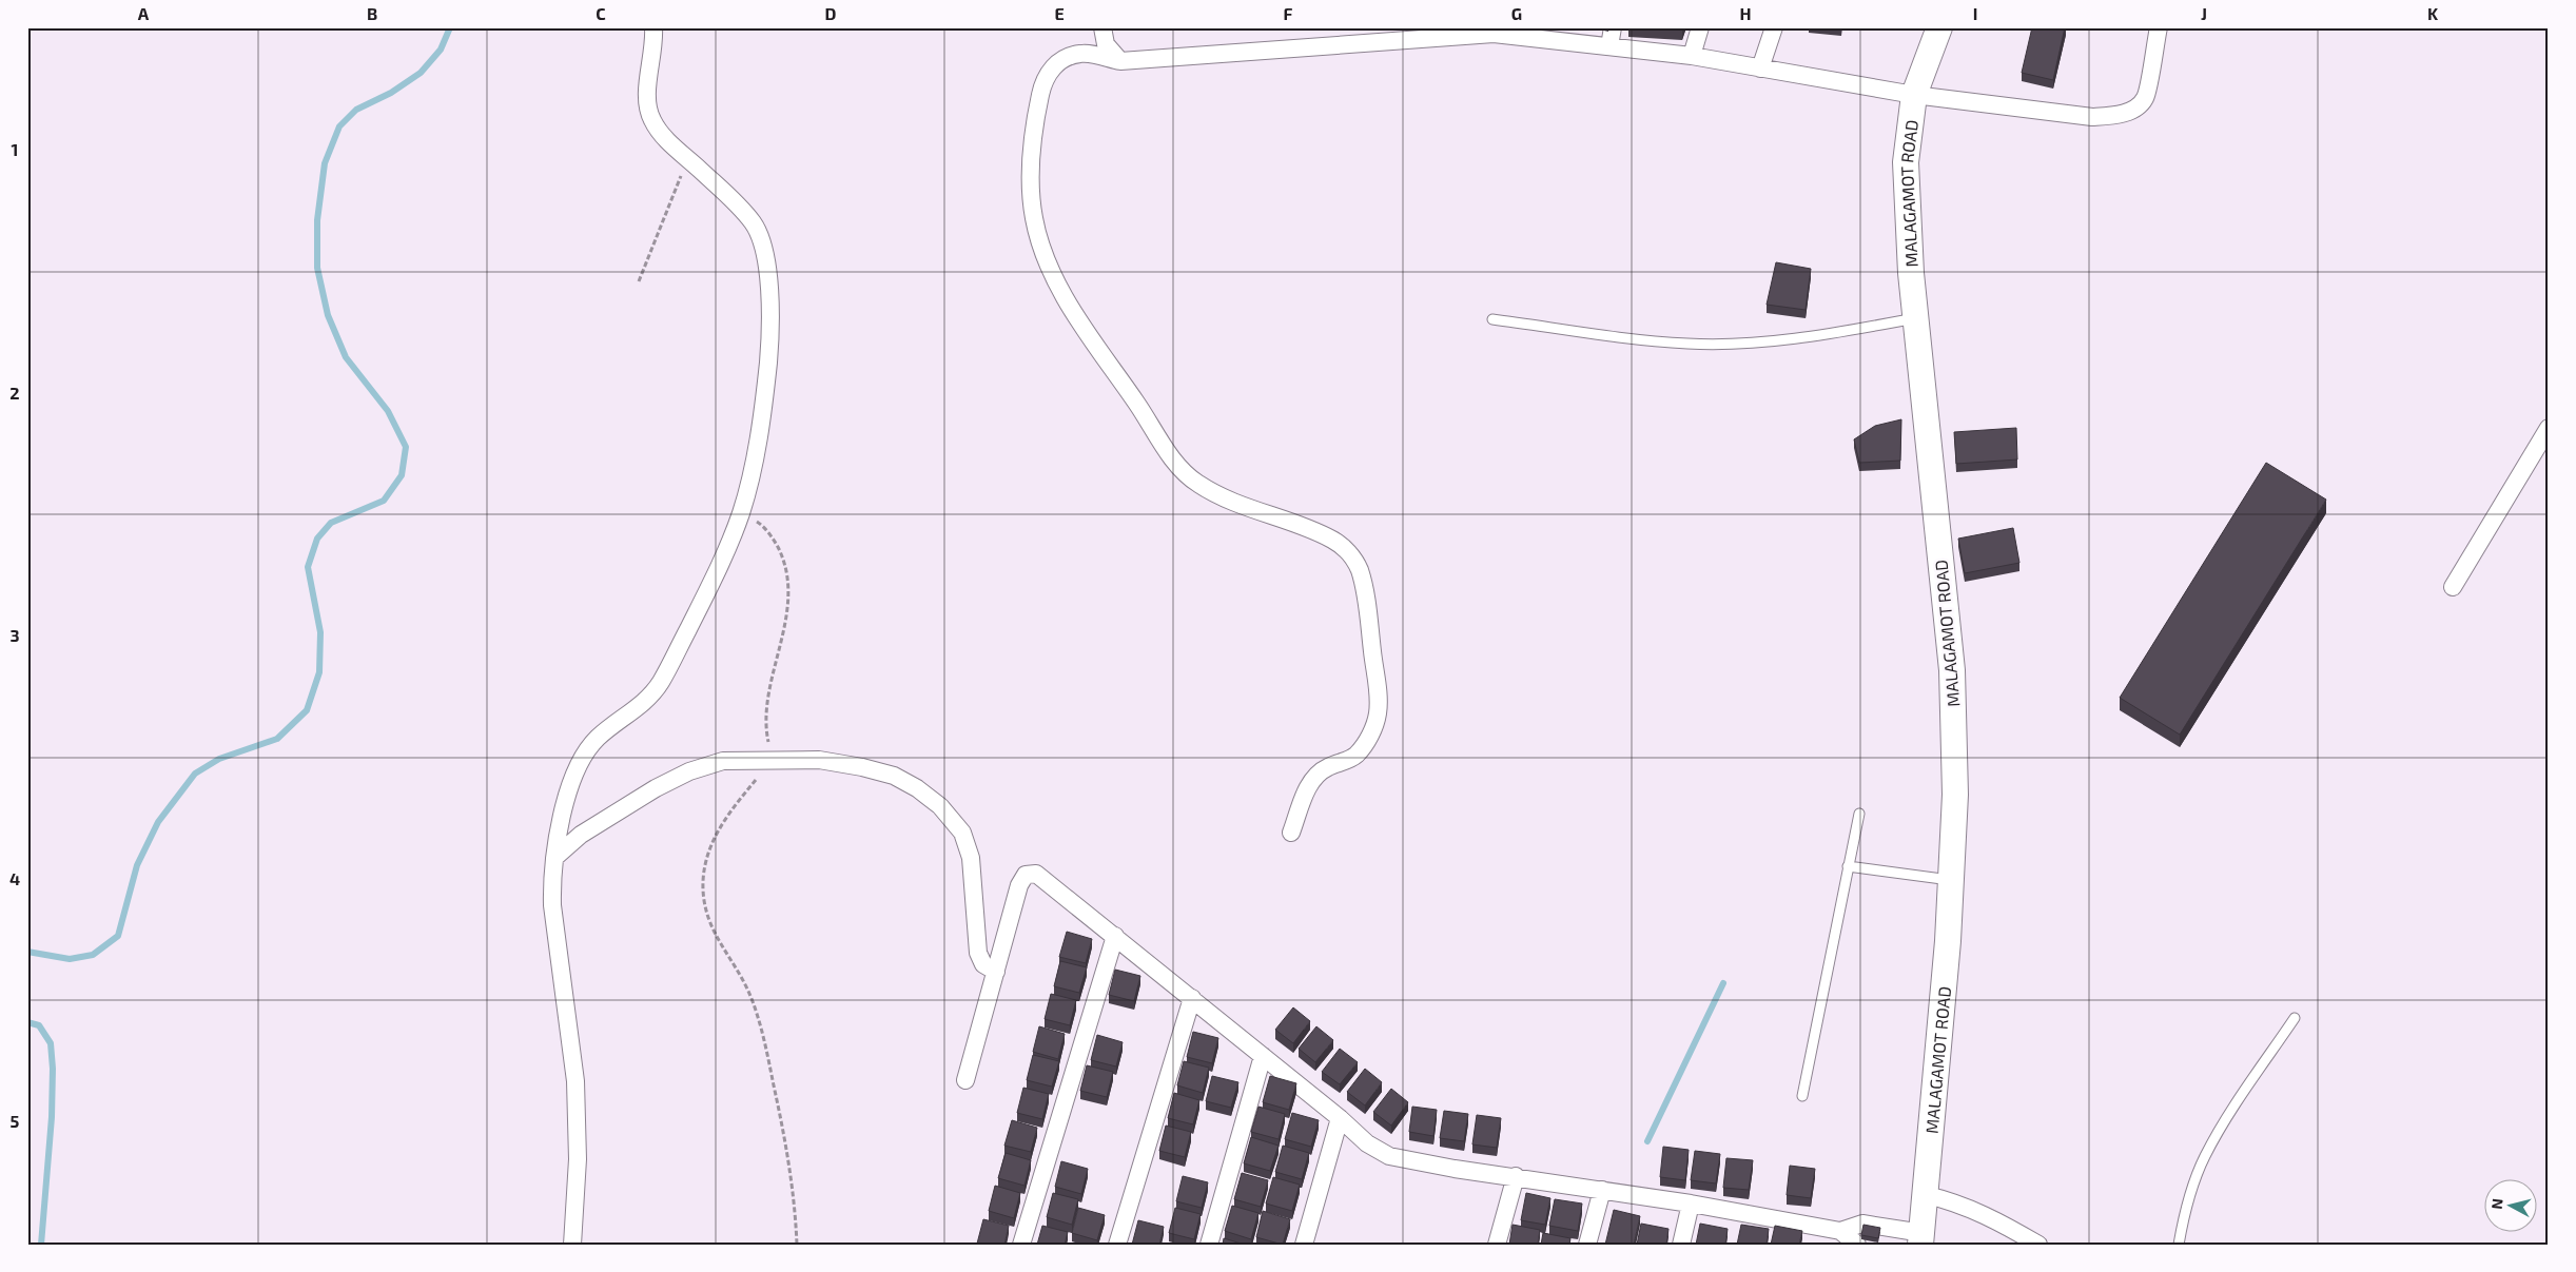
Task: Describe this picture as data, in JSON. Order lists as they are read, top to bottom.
{
  "streets": {
    "street": ["MALAGAMOT ROAD"]
  },
  "north": "left",
  "grid": {
    "columns": [
      "A",
      "B",
      "C",
      "D",
      "E",
      "F",
      "G",
      "H",
      "I",
      "J",
      "K"
    ],
    "rows": [
      "1",
      "2",
      "3",
      "4",
      "5"
    ]
  }
}
